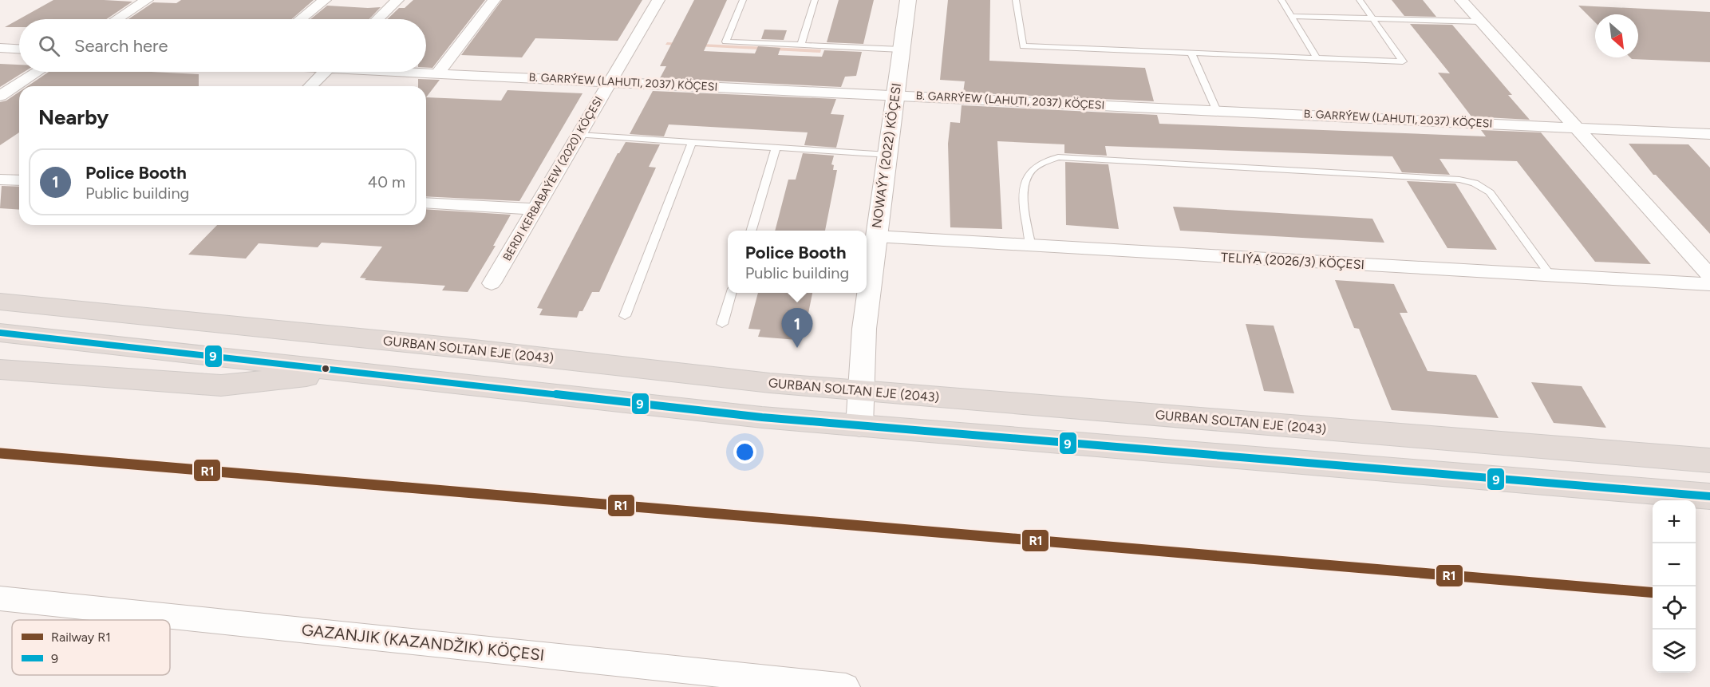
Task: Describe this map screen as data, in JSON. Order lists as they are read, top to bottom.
{
  "streets": {
    "highway": ["GURBAN SOLTAN EJE (2043)"],
    "street": [
      "B. GARRÝEW (LAHUTI, 2037) KÖÇESI",
      "NOWAÝY (2022) KÖÇESI",
      "BERDI KERBABAÝEW (2020) KÖÇESI",
      "TELIÝA (2026/3) KÖÇESI",
      "GAZANJIK (KAZANDŽIK) KÖÇESI"
    ]
  },
  "crossings": [
    ["B. GARRÝEW (LAHUTI, 2037) KÖÇESI", "NOWAÝY (2022) KÖÇESI"],
    ["B. GARRÝEW (LAHUTI, 2037) KÖÇESI", "BERDI KERBABAÝEW (2020) KÖÇESI"],
    ["NOWAÝY (2022) KÖÇESI", "TELIÝA (2026/3) KÖÇESI"],
    ["NOWAÝY (2022) KÖÇESI", "GURBAN SOLTAN EJE (2043)"]
  ],
  "lines": ["transit line 9", "rail line R1"],
  "legend": ["Railway R1", "9"],
  "north": "bottom right",
  "page": {
    "search": "Search here",
    "heading": "Nearby",
    "list": [
      {
        "mark": "1",
        "name": "Police Booth",
        "note": "Public building",
        "value": "40 m"
      }
    ],
    "popup": ["Police Booth", "Public building"],
    "pins": "1",
    "map_buttons": ["+", "−"]
  }
}
